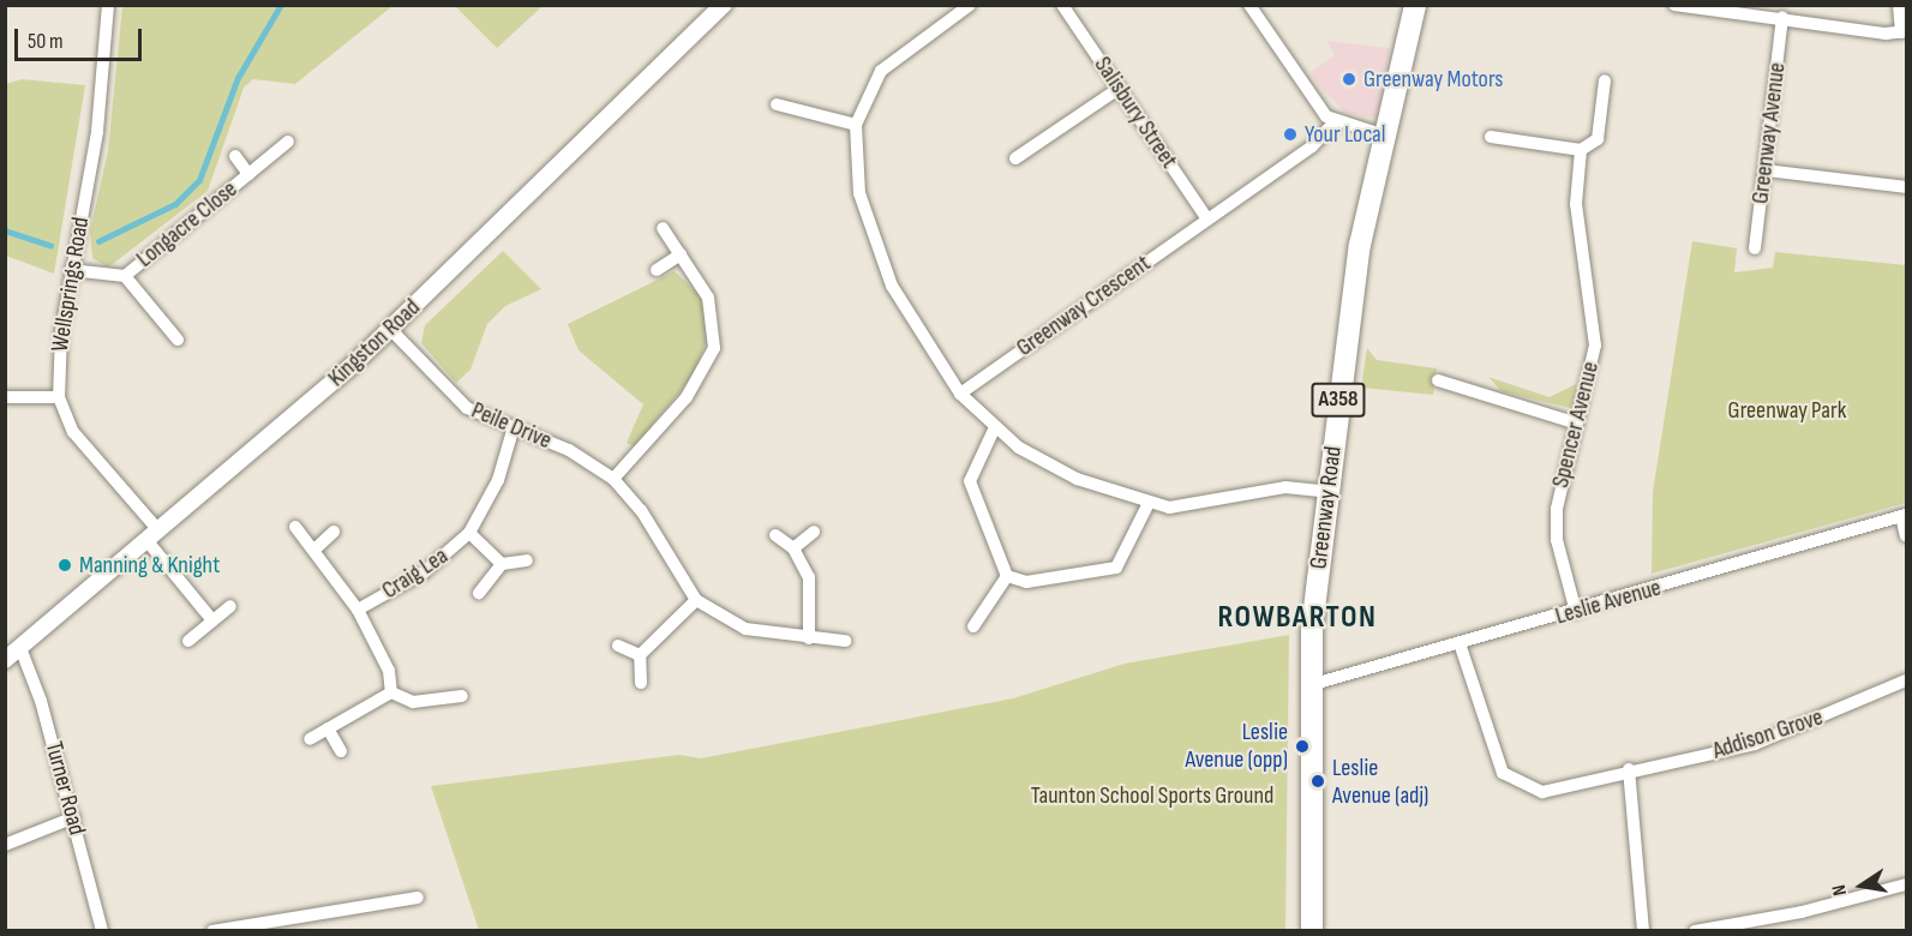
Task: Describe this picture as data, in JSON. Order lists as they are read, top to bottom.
{
  "streets": {
    "main road": ["A358", "Greenway Road"],
    "street": [
      "Salisbury Street",
      "Greenway Avenue",
      "Longacre Close",
      "Wellsprings Road",
      "Greenway Crescent",
      "Kingston Road",
      "Spencer Avenue",
      "Peile Drive",
      "Craig Lea",
      "Leslie Avenue",
      "Addison Grove",
      "Turner Road"
    ]
  },
  "crossings": [
    ["Salisbury Street", "Greenway Crescent"],
    ["Longacre Close", "Wellsprings Road"],
    ["Kingston Road", "Peile Drive"],
    ["Kingston Road", "Turner Road"],
    ["Spencer Avenue", "Leslie Avenue"],
    ["Peile Drive", "Craig Lea"],
    ["Greenway Road", "Leslie Avenue"],
    ["Leslie Avenue", "Addison Grove"]
  ],
  "districts": ["ROWBARTON"],
  "parks": ["Greenway Park", "Taunton School Sports Ground"],
  "places": [
    "Greenway Motors",
    "Your Local",
    "Manning & Knight",
    "Leslie Avenue (opp)",
    "Leslie Avenue (adj)"
  ],
  "scale_bar": "50 m",
  "north": "left"
}
